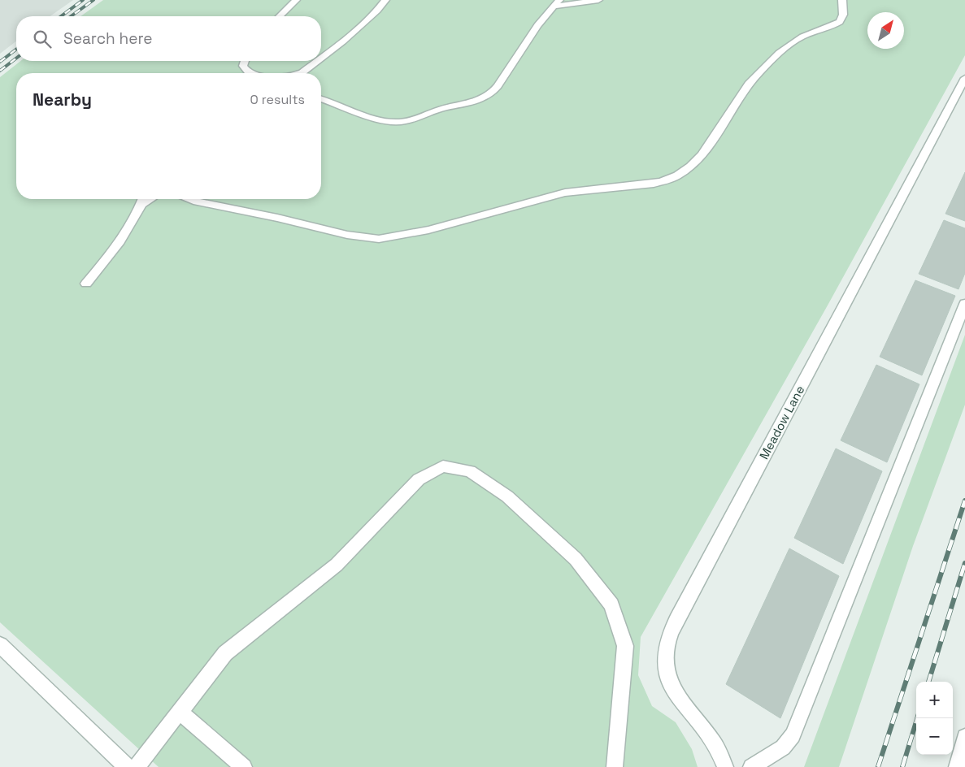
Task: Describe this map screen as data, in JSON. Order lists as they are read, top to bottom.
{
  "streets": {
    "street": ["Meadow Lane"]
  },
  "north": "top right",
  "page": {
    "search": "Search here",
    "heading": ["Nearby", "0 results"],
    "map_buttons": ["+", "−"]
  }
}
